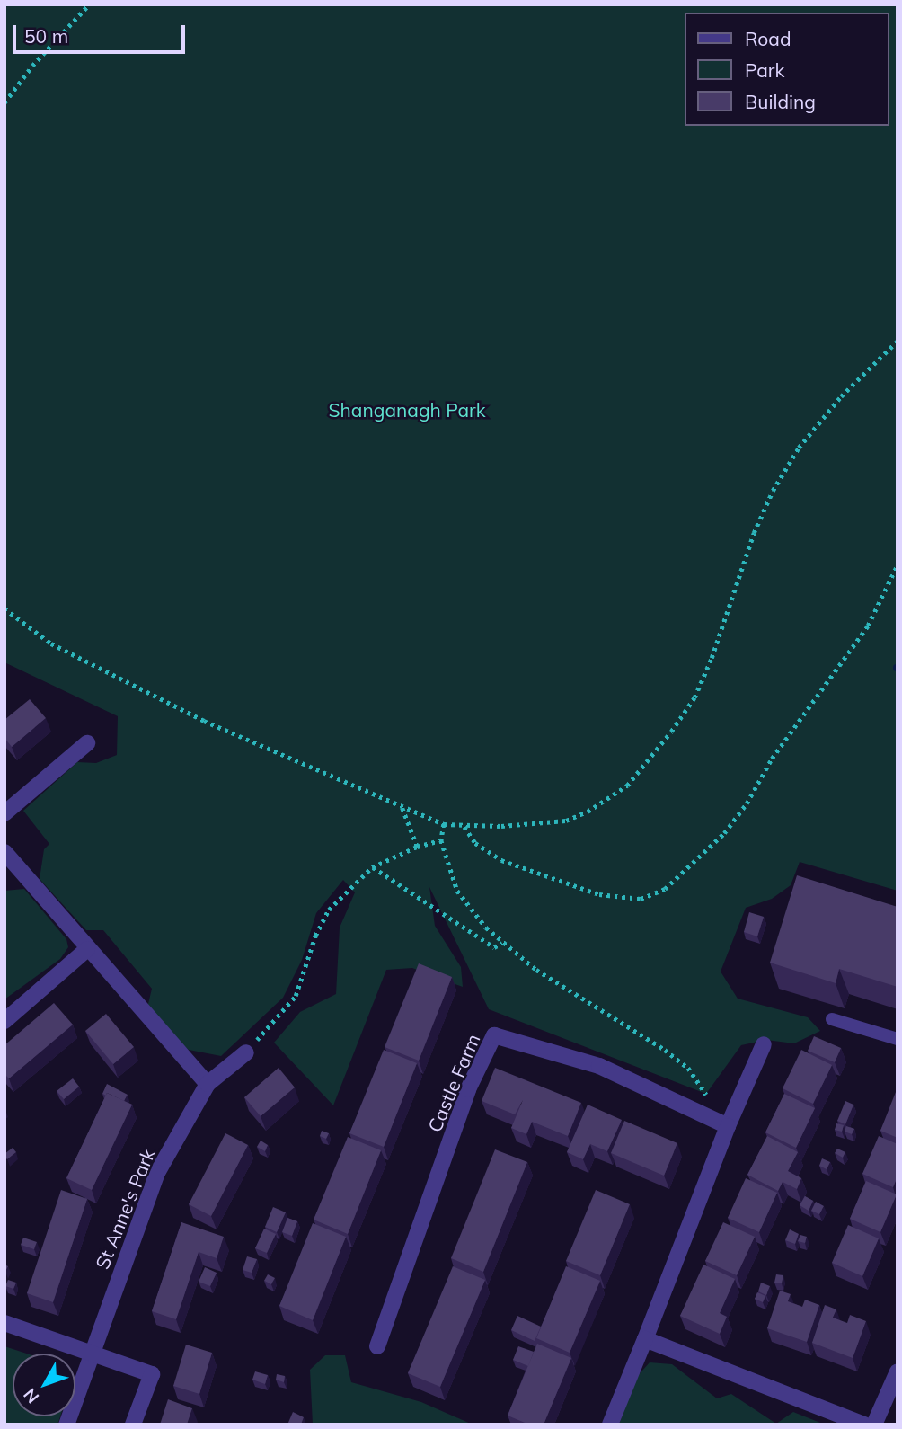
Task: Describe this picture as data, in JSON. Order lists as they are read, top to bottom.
{
  "streets": {
    "street": ["Castle Farm", "St Anne's Park"]
  },
  "parks": ["Shanganagh Park"],
  "legend": ["Road", "Park", "Building"],
  "scale_bar": "50 m",
  "north": "bottom left"
}
